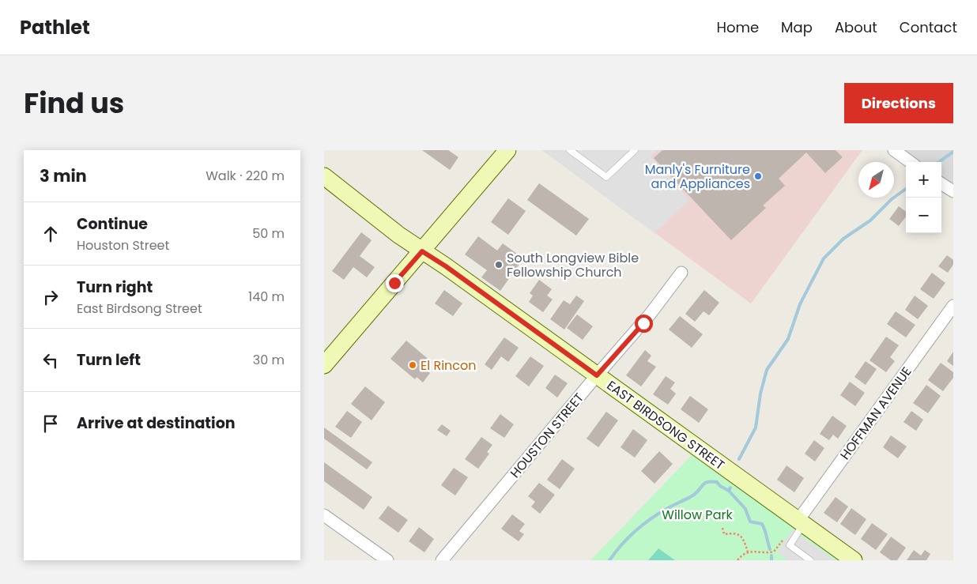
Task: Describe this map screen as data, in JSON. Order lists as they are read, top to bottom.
{
  "streets": {
    "street": ["HOFFMAN AVENUE", "EAST BIRDSONG STREET", "HOUSTON STREET"]
  },
  "crossings": [
    ["HOFFMAN AVENUE", "EAST BIRDSONG STREET"],
    ["EAST BIRDSONG STREET", "HOUSTON STREET"]
  ],
  "parks": ["Willow Park"],
  "places": ["Manly's Furniture and Appliances", "South Longview Bible Fellowship Church", "El Rincon"],
  "north": "bottom left",
  "page": {
    "header": "Pathlet",
    "nav": [
      "Home",
      "Map",
      "About",
      "Contact"
    ],
    "title": "Find us",
    "buttons": "Directions",
    "heading": ["3 min", "Walk · 220 m"],
    "map_buttons": ["+", "−"],
    "list": [
      ["Continue", "Houston Street", "50 m"],
      ["Turn right", "East Birdsong Street", "140 m"],
      ["Turn left", "30 m"],
      "Arrive at destination"
    ]
  }
}
